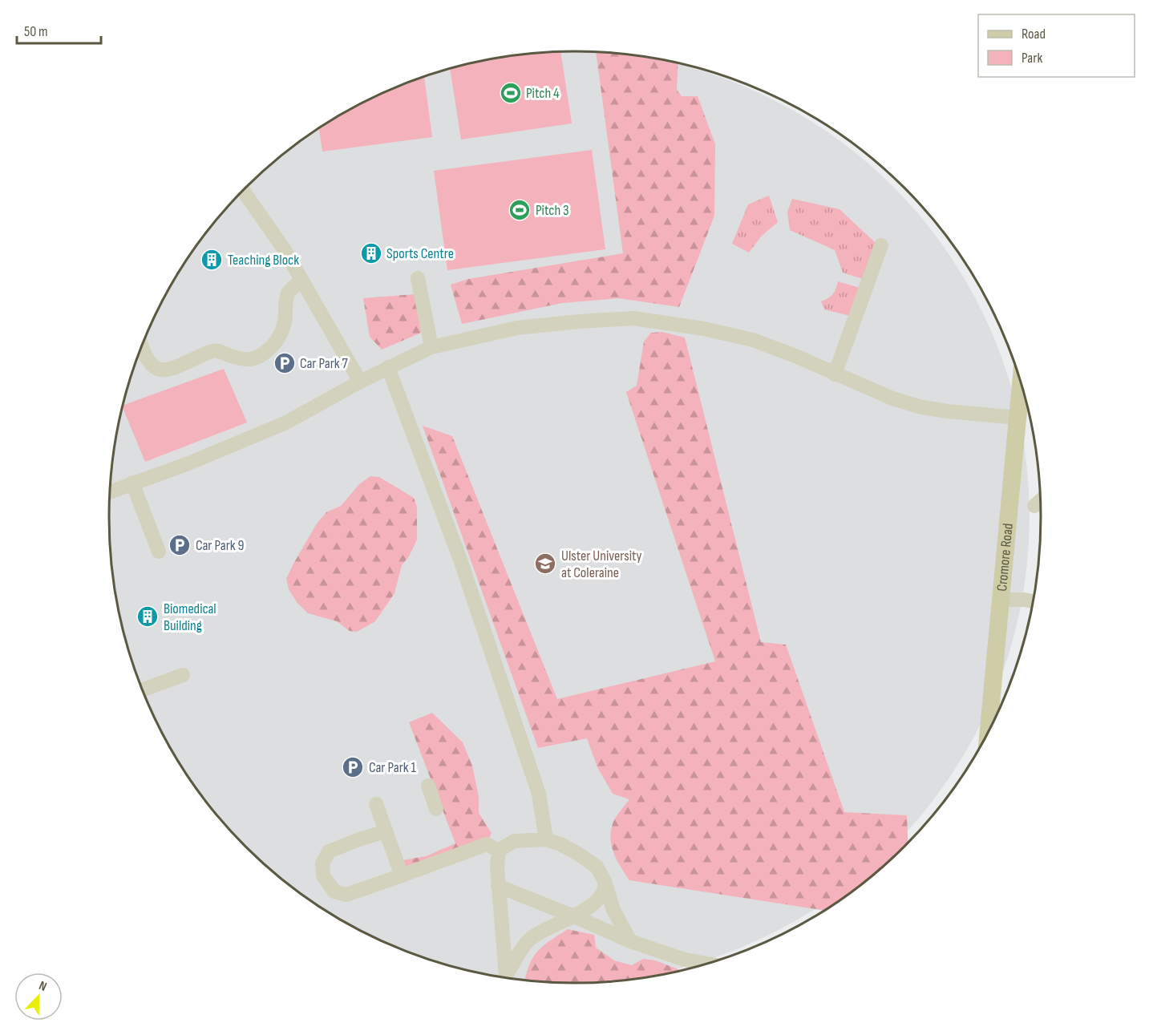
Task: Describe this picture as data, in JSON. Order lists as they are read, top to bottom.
{
  "streets": {
    "main road": ["Cromore Road"]
  },
  "places": {
    "sports": ["Pitch 4", "Pitch 3"],
    "building": ["Sports Centre", "Teaching Block", "Biomedical Building"],
    "parking": ["Car Park 7", "Car Park 9", "Car Park 1"],
    "school or university": ["Ulster University at Coleraine"]
  },
  "legend": ["Road", "Park"],
  "scale_bar": "50 m",
  "north": "top right"
}
